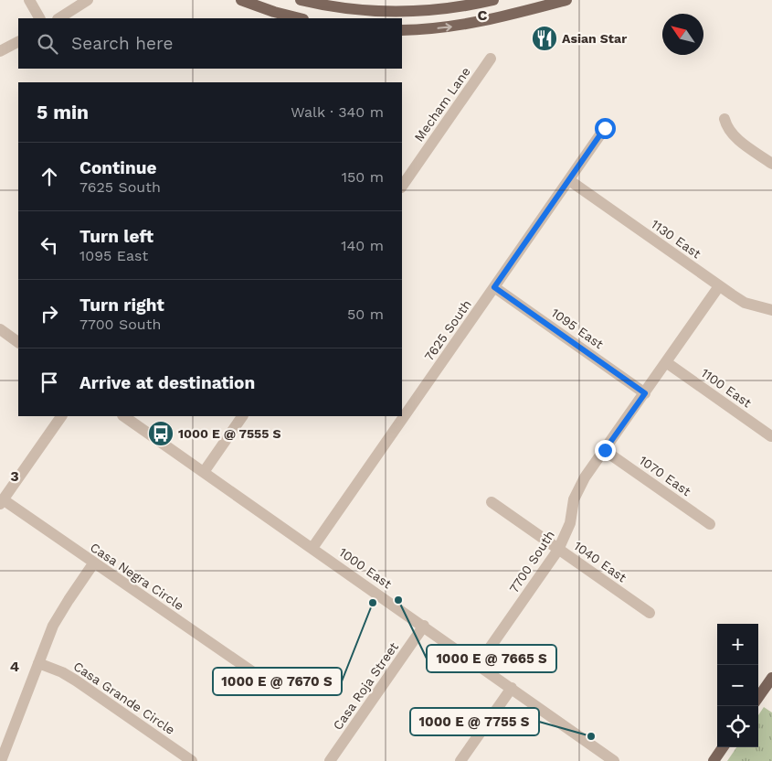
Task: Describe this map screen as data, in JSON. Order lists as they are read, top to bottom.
{
  "streets": {
    "street": [
      "Mecham Lane",
      "1130 East",
      "1095 East",
      "7625 South",
      "1100 East",
      "1070 East",
      "7700 South",
      "1040 East",
      "1000 East",
      "Casa Negra Circle",
      "Casa Roja Street",
      "Casa Grande Circle"
    ]
  },
  "crossings": [
    ["1130 East", "7625 South"],
    ["1130 East", "7700 South"],
    ["1095 East", "7625 South"],
    ["1095 East", "7700 South"],
    ["7625 South", "1000 East"],
    ["1100 East", "7700 South"],
    ["1070 East", "7700 South"],
    ["7700 South", "1040 East"],
    ["7700 South", "1000 East"],
    ["1000 East", "Casa Roja Street"]
  ],
  "places": {
    "restaurant": ["Asian Star"],
    "bus stop": ["1000 E @ 7555 S"],
    "other": ["1000 E @ 7665 S", "1000 E @ 7670 S", "1000 E @ 7755 S"]
  },
  "north": "top left",
  "page": {
    "search": "Search here",
    "heading": ["5 min", "Walk · 340 m"],
    "list": [
      ["Continue", "7625 South", "150 m"],
      ["Turn left", "1095 East", "140 m"],
      ["Turn right", "7700 South", "50 m"],
      "Arrive at destination"
    ],
    "map_buttons": ["+", "−"]
  },
  "grid": {
    "columns": ["C"],
    "rows": ["3", "4"]
  }
}
